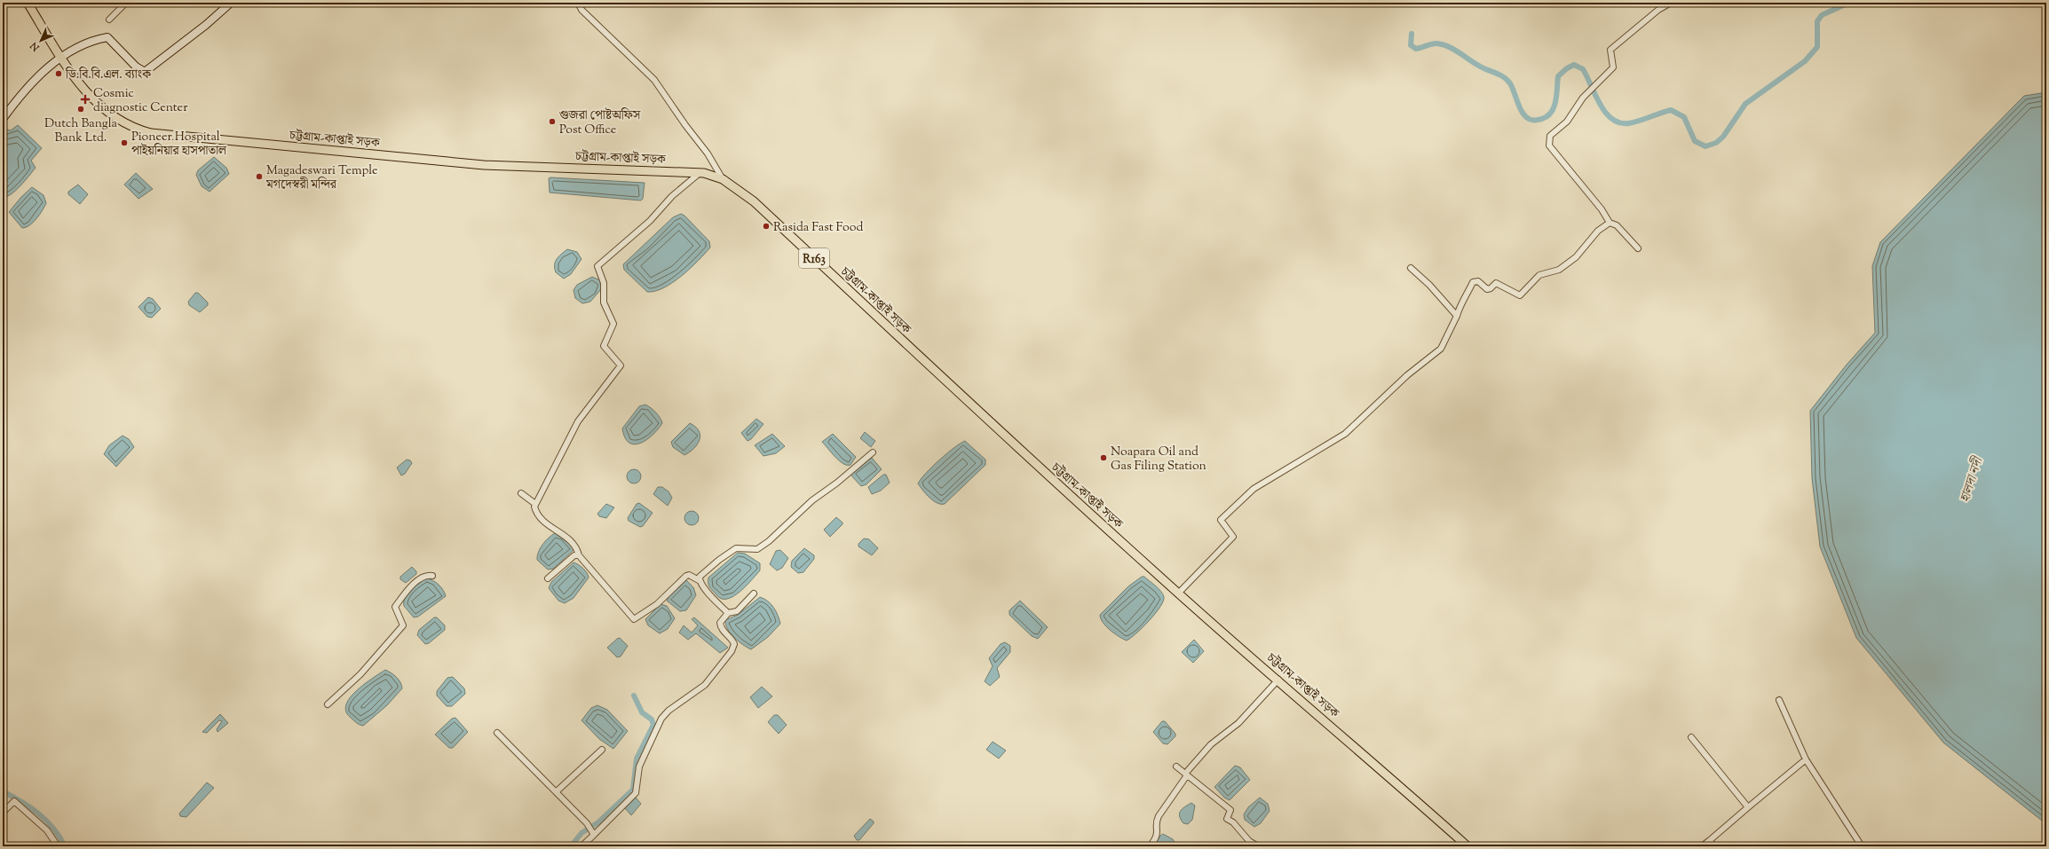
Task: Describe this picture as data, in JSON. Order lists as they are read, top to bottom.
{
  "streets": {
    "main road": ["চট্টগ্রাম-কাপ্তাই সড়ক", "R163"]
  },
  "water": ["হালদা নদী"],
  "places": {
    "other": [
      "ডি.বি.বি.এল. ব্যাংক",
      "Dutch Bangla Bank Ltd.",
      "গুজরা পোষ্টঅফিস Post Office",
      "Pioneer Hospital পাইয়নিয়ার হাসপাতাল",
      "Magadeswari Temple মগদেস্বরী মন্দির",
      "Rasida Fast Food",
      "Noapara Oil and Gas Filing Station"
    ],
    "health": ["Cosmic diagnostic Center"]
  },
  "north": "bottom left"
}
